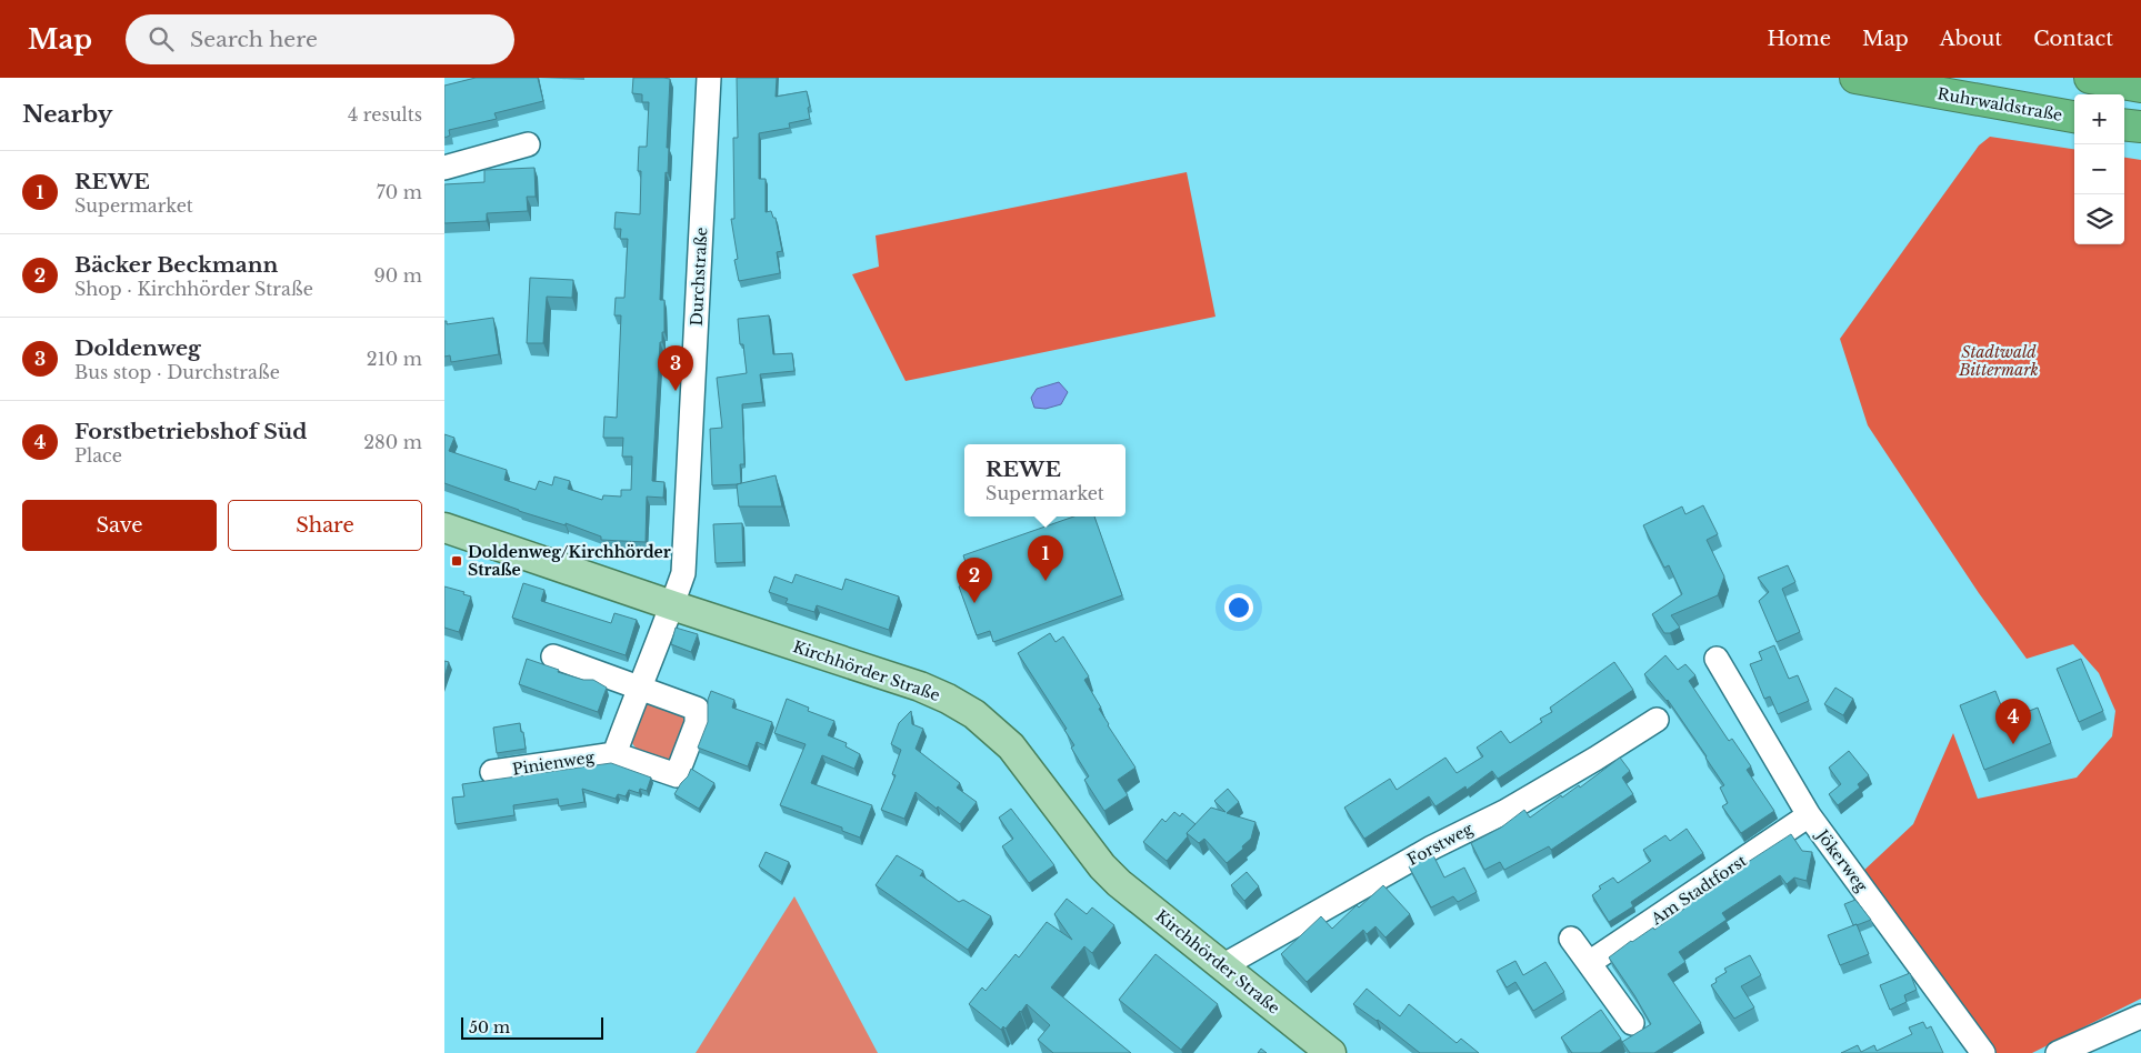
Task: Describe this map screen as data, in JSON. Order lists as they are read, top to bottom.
{
  "streets": {
    "highway": ["Ruhrwaldstraße"],
    "main road": ["Kirchhörder Straße"],
    "street": [
      "Durchstraße",
      "Pinienweg",
      "Forstweg",
      "Jökerweg",
      "Am Stadtforst"
    ]
  },
  "crossings": [
    ["Durchstraße", "Kirchhörder Straße"],
    ["Durchstraße", "Pinienweg"],
    ["Kirchhörder Straße", "Pinienweg"],
    ["Kirchhörder Straße", "Forstweg"],
    ["Jökerweg", "Am Stadtforst"]
  ],
  "parks": ["Stadtwald Bittermark"],
  "places": {
    "transit": ["Doldenweg/Kirchhörder Straße"]
  },
  "scale_bar": "50 m",
  "page": {
    "header": "Map",
    "search": "Search here",
    "nav": [
      "Home",
      "Map",
      "About",
      "Contact"
    ],
    "heading": ["Nearby", "4 results"],
    "map_buttons": ["+", "−"],
    "list": [
      {
        "mark": "1",
        "name": "REWE",
        "note": "Supermarket",
        "value": "70 m"
      },
      {
        "mark": "2",
        "name": "Bäcker Beckmann",
        "note": "Shop · Kirchhörder Straße",
        "value": "90 m"
      },
      {
        "mark": "3",
        "name": "Doldenweg",
        "note": "Bus stop · Durchstraße",
        "value": "210 m"
      },
      {
        "mark": "4",
        "name": "Forstbetriebshof Süd",
        "note": "Place",
        "value": "280 m"
      }
    ],
    "pins": [
      "3",
      "1",
      "2",
      "4"
    ],
    "popup": ["REWE", "Supermarket"],
    "buttons": ["Save", "Share"],
    "scale": "50 m"
  }
}
